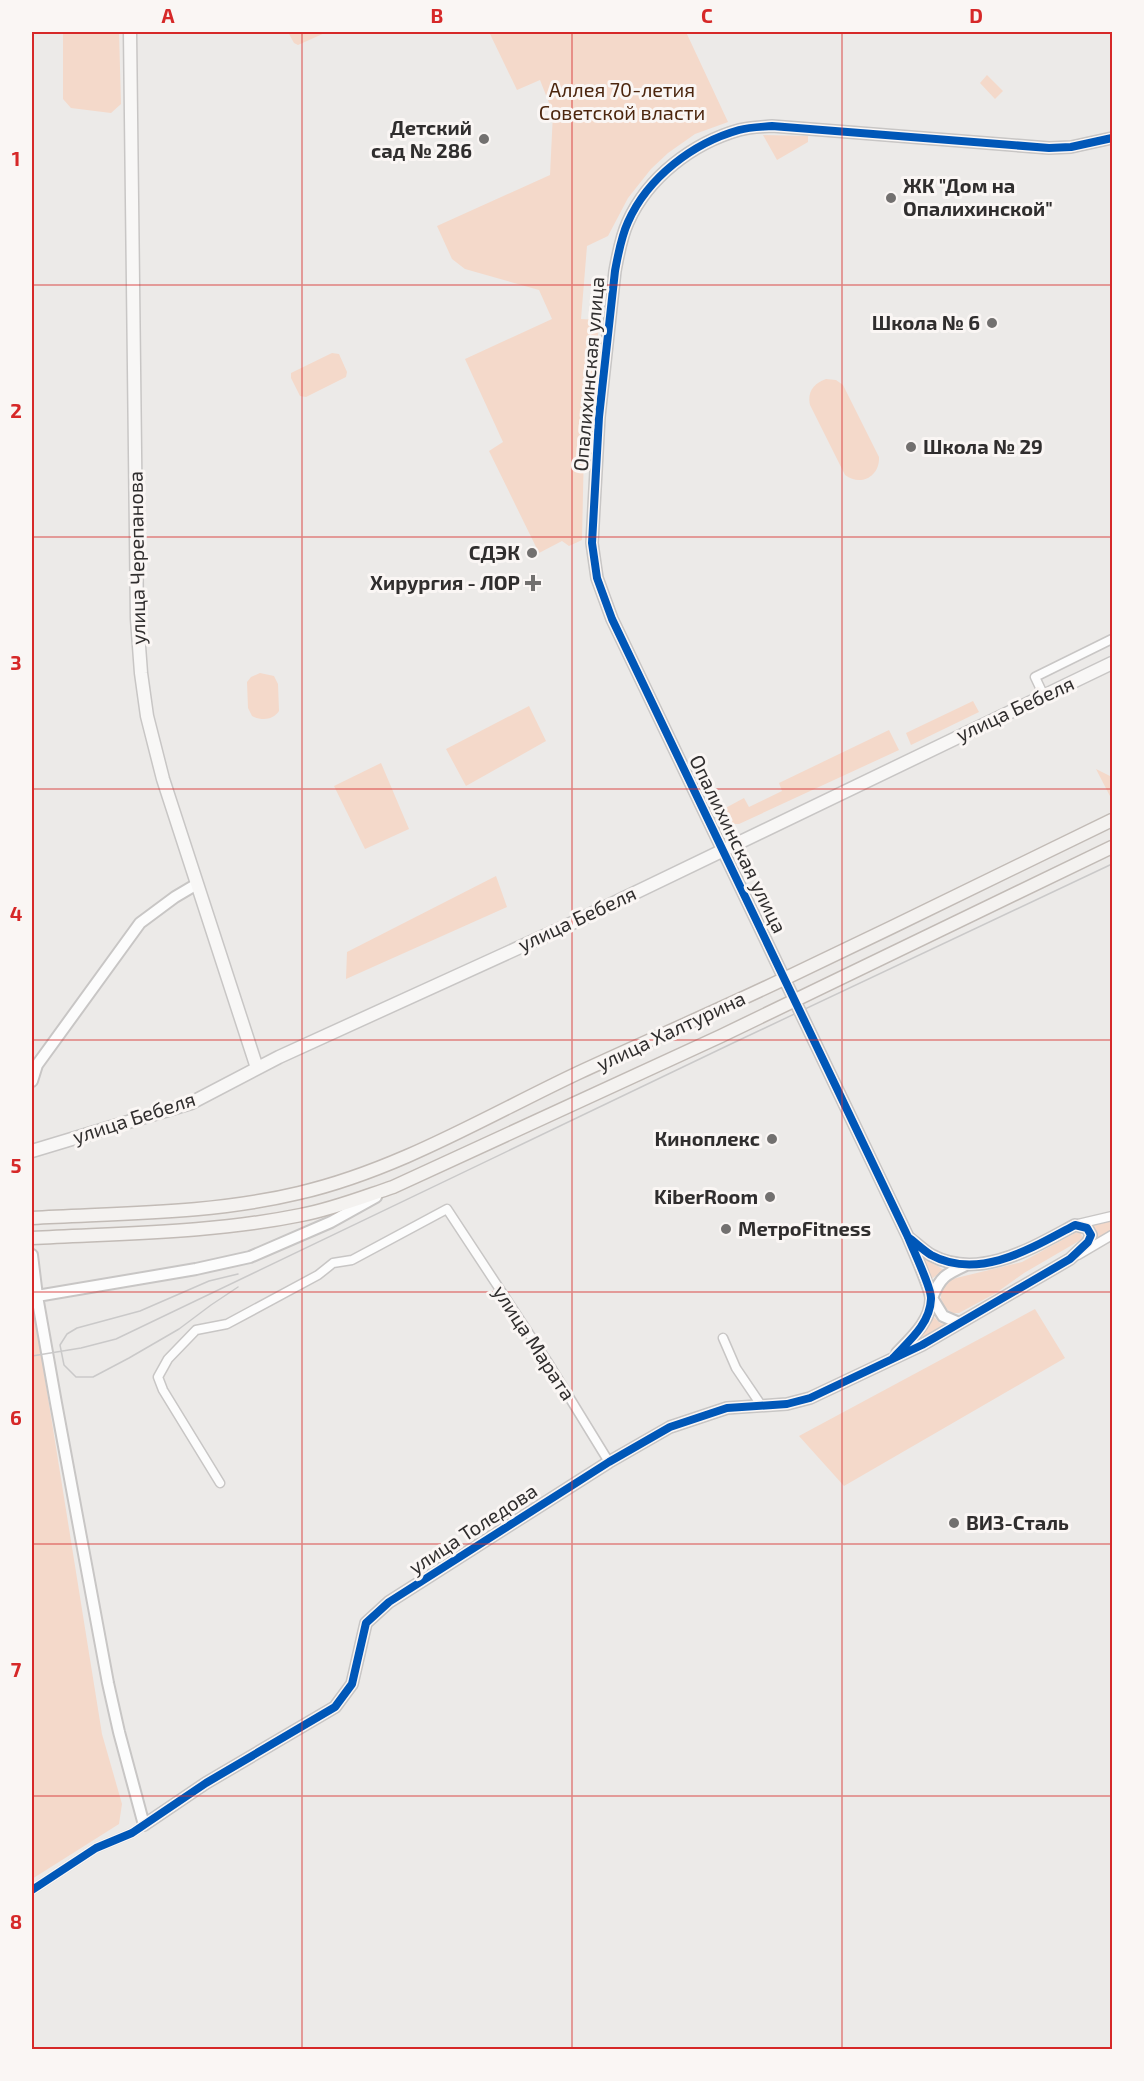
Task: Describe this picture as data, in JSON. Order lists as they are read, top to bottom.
{
  "streets": {
    "main road": ["улица Черепанова", "улица Бебеля", "улица Халтурина"],
    "street": ["Опалихинская улица", "улица Марата", "улица Толедова"]
  },
  "crossings": [
    ["Опалихинская улица", "улица Бебеля"],
    ["Опалихинская улица", "улица Халтурина"],
    ["улица Черепанова", "улица Бебеля"],
    ["улица Марата", "улица Толедова"]
  ],
  "parks": ["Аллея 70-летия Советской власти"],
  "places": {
    "other": [
      "Детский сад № 286",
      "ЖК \"Дом на Опалихинской\"",
      "Школа № 6",
      "Школа № 29",
      "СДЭК",
      "Киноплекс",
      "KiberRoom",
      "МетроFitness",
      "ВИЗ-Сталь"
    ],
    "health": ["Хирургия - ЛОР"]
  },
  "grid": {
    "columns": [
      "A",
      "B",
      "C",
      "D"
    ],
    "rows": [
      "1",
      "2",
      "3",
      "4",
      "5",
      "6",
      "7",
      "8"
    ]
  }
}
